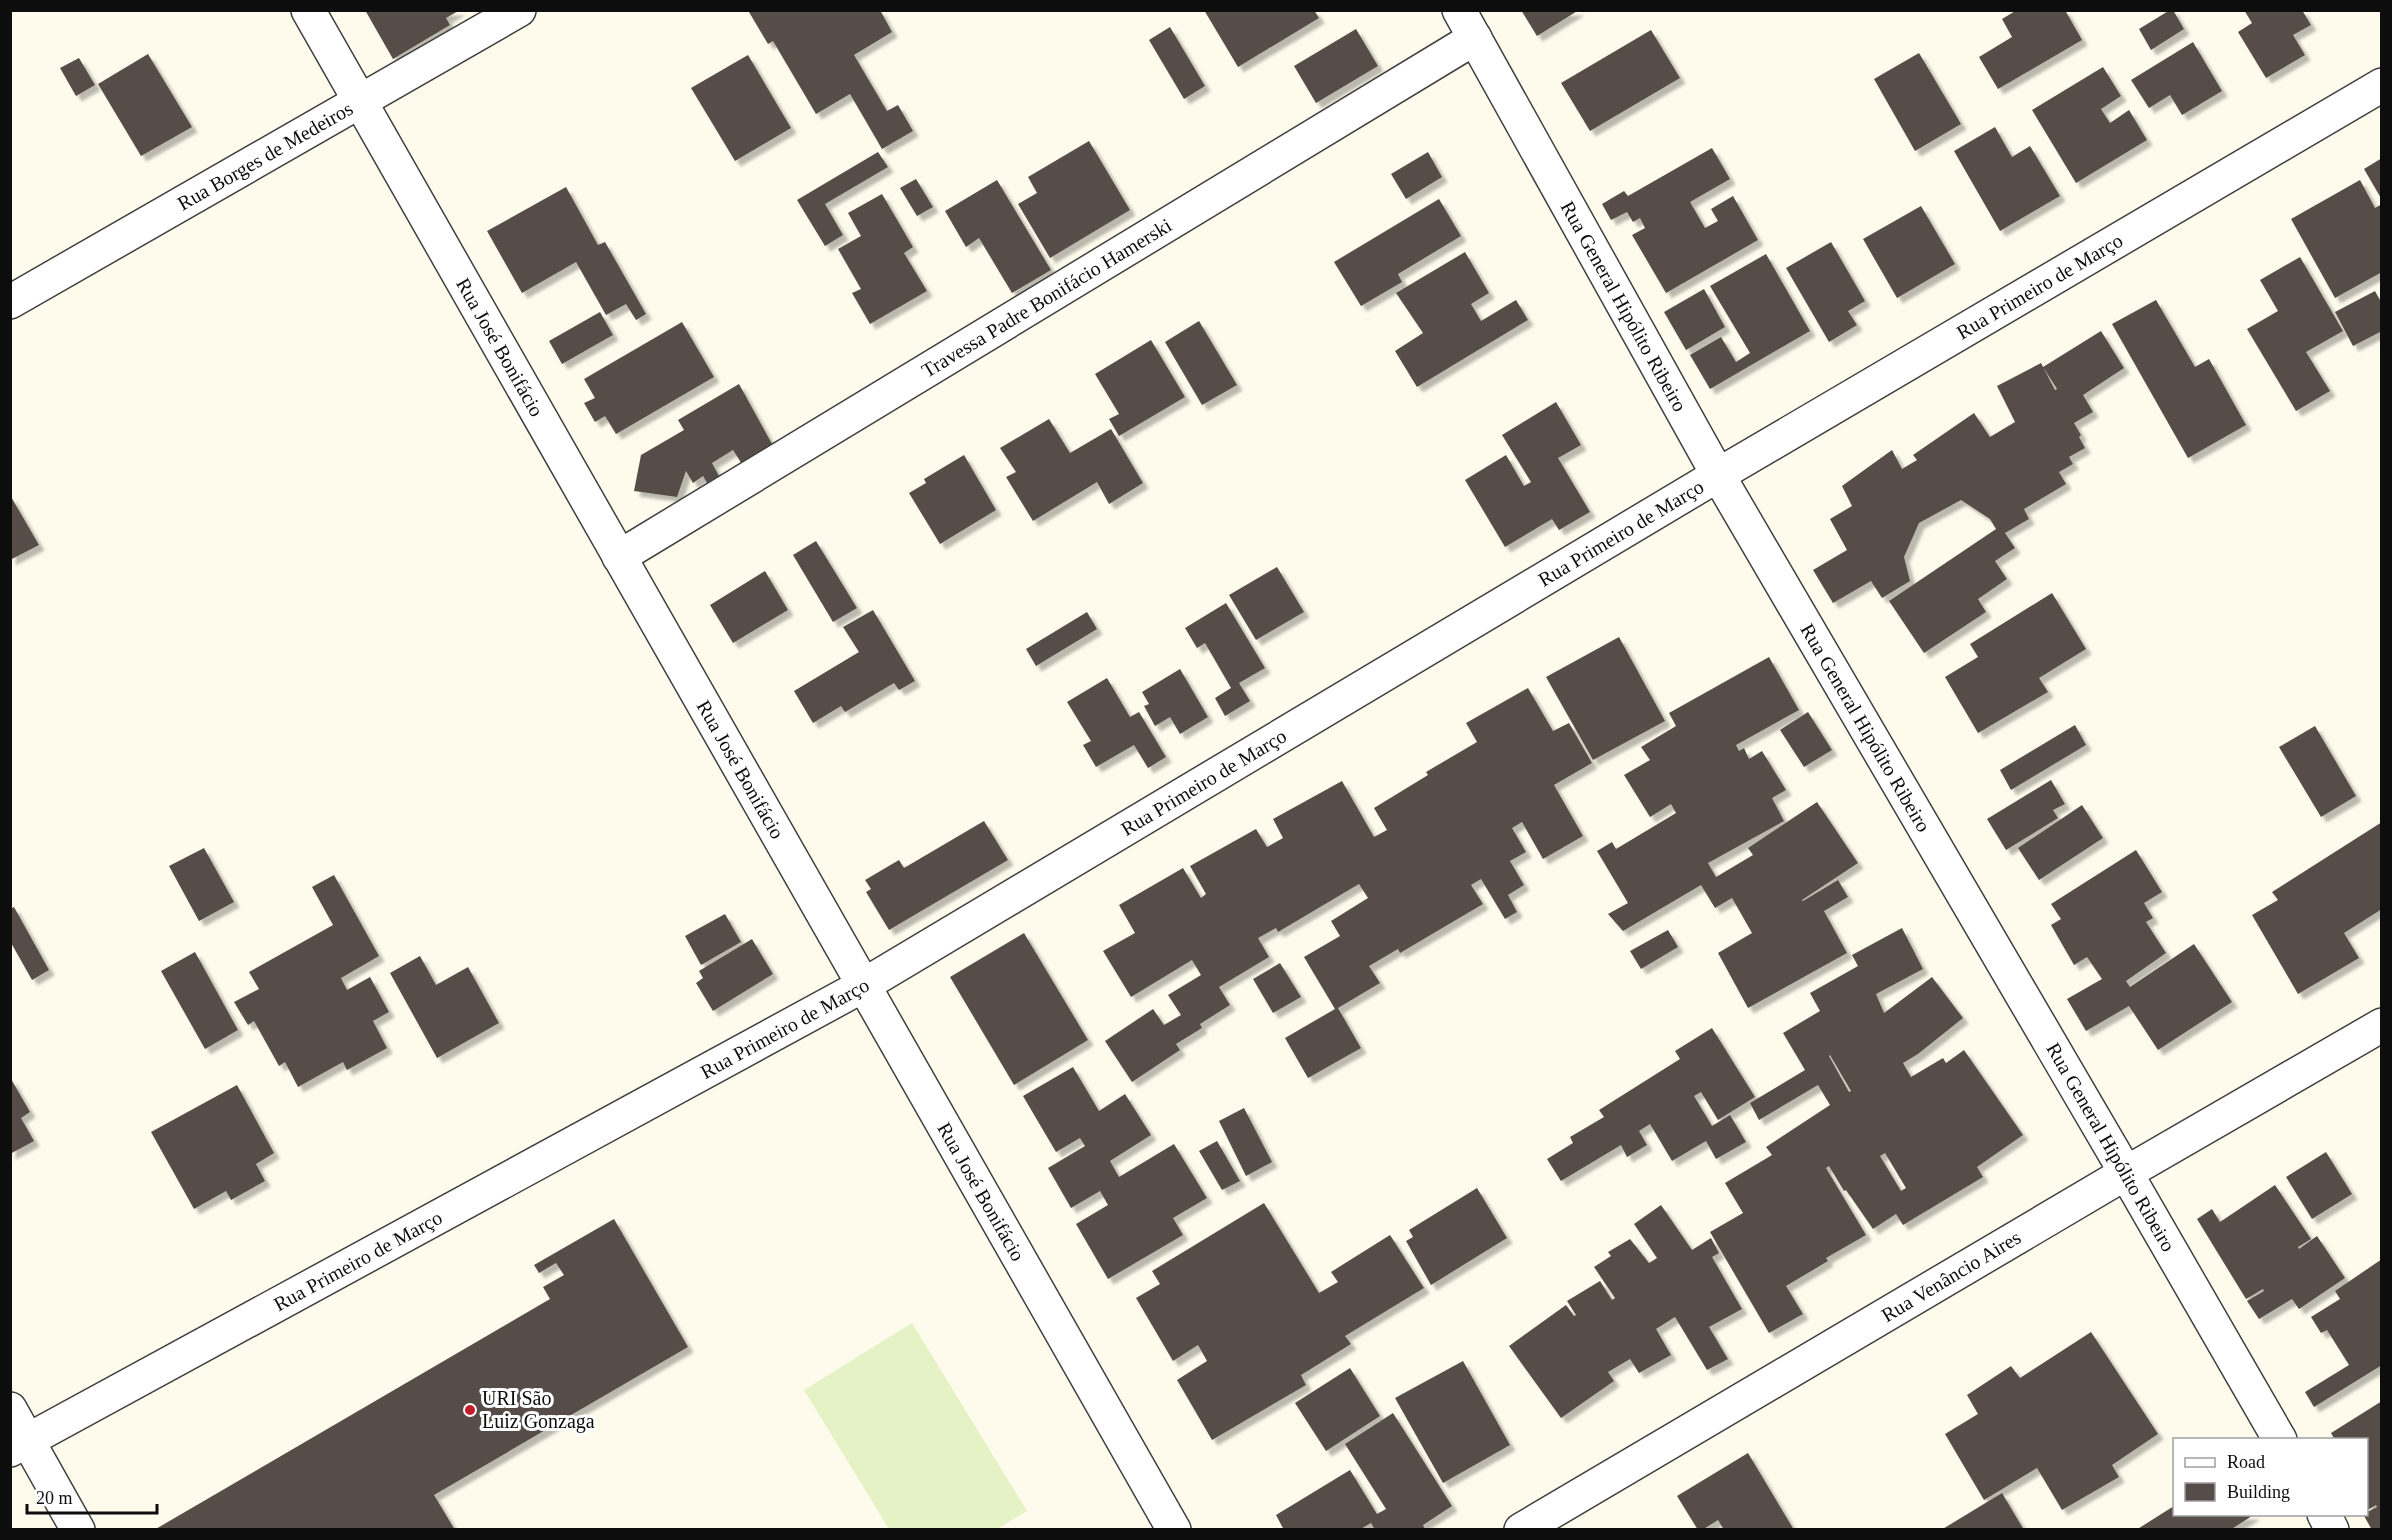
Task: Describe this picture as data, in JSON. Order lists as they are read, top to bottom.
{
  "streets": {
    "street": [
      "Rua Borges de Medeiros",
      "Rua Primeiro de Março",
      "Travessa Padre Bonifácio Hamerski",
      "Rua General Hipólito Ribeiro",
      "Rua José Bonifácio",
      "Rua Venâncio Aires"
    ]
  },
  "crossings": [
    ["Rua Borges de Medeiros", "Rua José Bonifácio"],
    ["Rua Primeiro de Março", "Rua General Hipólito Ribeiro"],
    ["Rua Primeiro de Março", "Rua José Bonifácio"],
    ["Travessa Padre Bonifácio Hamerski", "Rua General Hipólito Ribeiro"],
    ["Travessa Padre Bonifácio Hamerski", "Rua José Bonifácio"],
    ["Rua General Hipólito Ribeiro", "Rua Venâncio Aires"]
  ],
  "places": ["URI São Luiz Gonzaga"],
  "legend": ["Road", "Building"],
  "scale_bar": "20 m"
}
